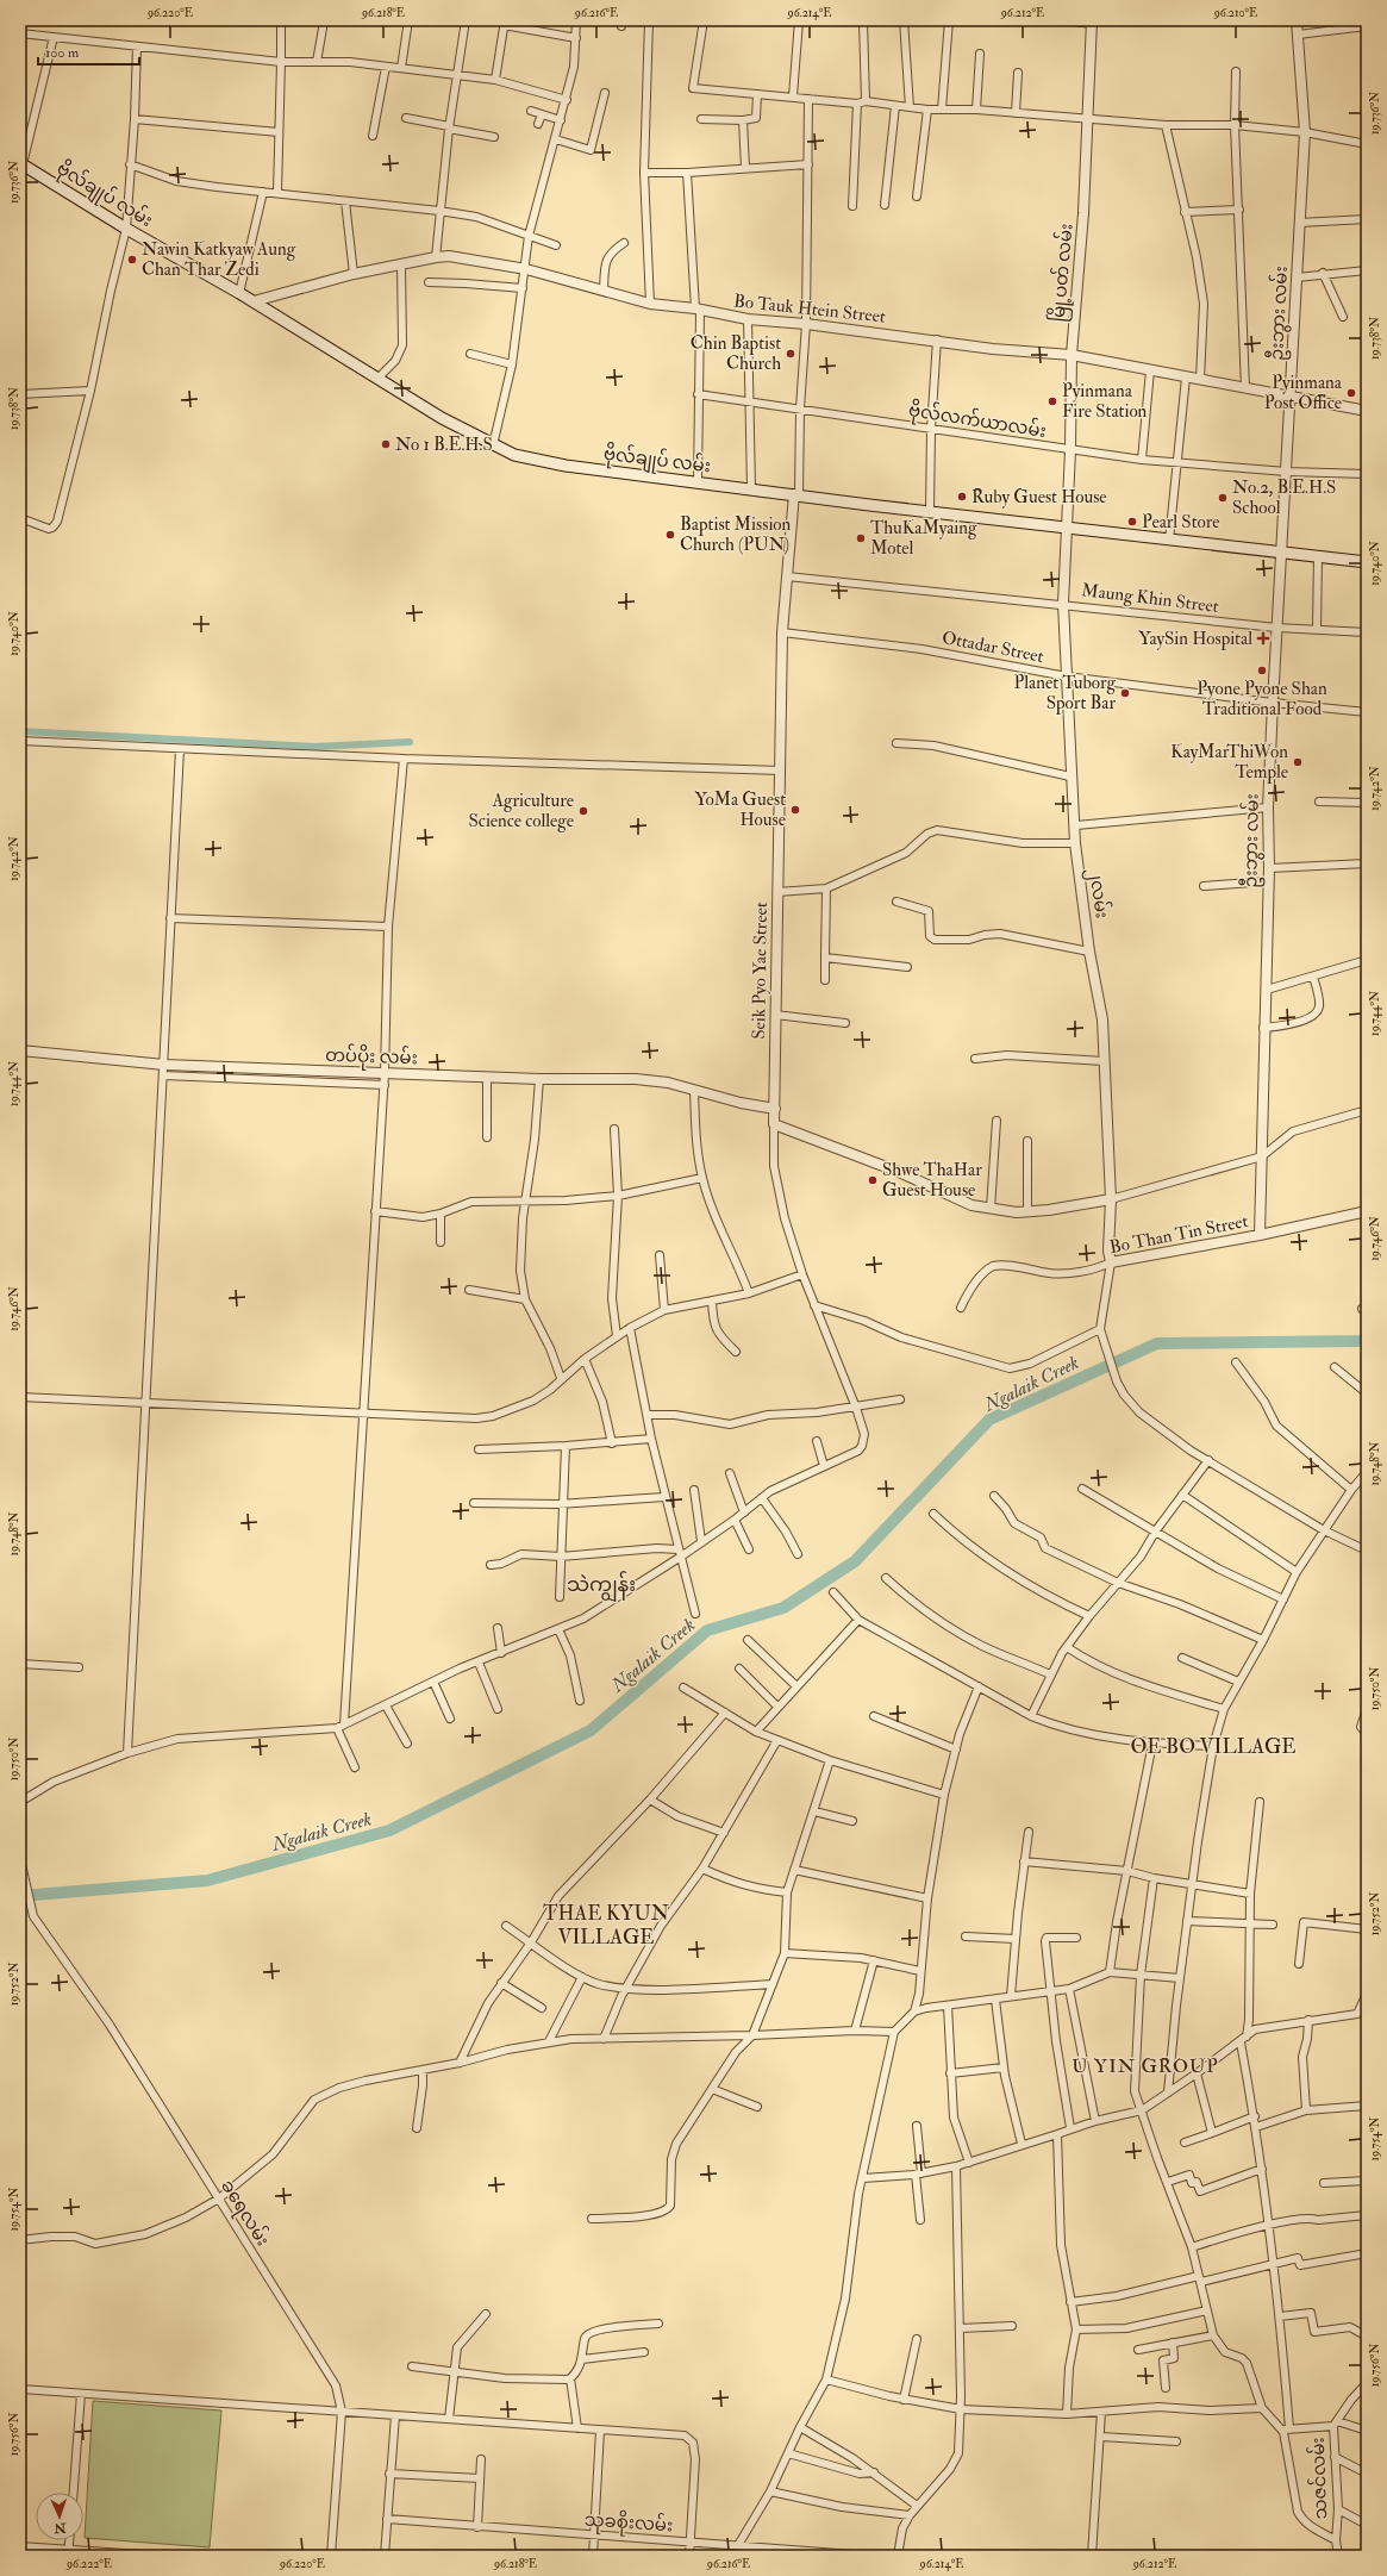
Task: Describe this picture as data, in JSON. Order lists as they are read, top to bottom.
{
  "streets": {
    "main road": ["ဗိုလ်ချုပ် လမ်း"],
    "street": [
      "မြို့ပတ် လမ်း",
      "Bo Tauk Htein Street",
      "ဦးဘွား လမ်း",
      "ဗိုလ်လက်ယာလမ်း",
      "Maung Khin Street",
      "Ottadar Street",
      "၂လမ်း",
      "Seik Pyo Yae Street",
      "တပ်ပိုး လမ်း",
      "Bo Than Tin Street",
      "ခရေလမ်း",
      "သဇင်လမ်း",
      "သုခစိုးလမ်း"
    ]
  },
  "crossings": [
    ["ဗိုလ်ချုပ် လမ်း", "မြို့ပတ် လမ်း"],
    ["ဗိုလ်ချုပ် လမ်း", "Bo Tauk Htein Street"],
    ["ဗိုလ်ချုပ် လမ်း", "ဦးဘွား လမ်း"],
    ["ဗိုလ်ချုပ် လမ်း", "၂လမ်း"],
    ["ဗိုလ်ချုပ် လမ်း", "Seik Pyo Yae Street"],
    ["မြို့ပတ် လမ်း", "Bo Tauk Htein Street"],
    ["မြို့ပတ် လမ်း", "ဗိုလ်လက်ယာလမ်း"],
    ["မြို့ပတ် လမ်း", "၂လမ်း"],
    ["Bo Tauk Htein Street", "ဦးဘွား လမ်း"],
    ["ဦးဘွား လမ်း", "ဗိုလ်လက်ယာလမ်း"],
    ["ဦးဘွား လမ်း", "Maung Khin Street"],
    ["ဦးဘွား လမ်း", "Ottadar Street"],
    ["ဦးဘွား လမ်း", "Bo Than Tin Street"],
    ["Maung Khin Street", "၂လမ်း"],
    ["Maung Khin Street", "Seik Pyo Yae Street"],
    ["Ottadar Street", "၂လမ်း"],
    ["Ottadar Street", "Seik Pyo Yae Street"],
    ["၂လမ်း", "Bo Than Tin Street"],
    ["Seik Pyo Yae Street", "တပ်ပိုး လမ်း"]
  ],
  "districts": [
    "သဲကျွန်း",
    "OE BO VILLAGE",
    "THAE KYUN VILLAGE",
    "U YIN GROUP"
  ],
  "water": ["Ngalaik Creek"],
  "places": {
    "other": [
      "Nawin Katkyaw Aung Chan Thar Zedi",
      "Chin Baptist Church",
      "Pyinmana Post Office",
      "Pyinmana Fire Station",
      "No 1 B.E.H.S",
      "Ruby Guest House",
      "No.2, B.E.H.S School",
      "Pearl Store",
      "Baptist Mission Church (PUN)",
      "ThuKaMyaing Motel",
      "Pyone Pyone Shan Traditional Food",
      "Planet Tuborg Sport Bar",
      "KayMarThiWon Temple",
      "YoMa Guest House",
      "Agriculture Science college",
      "Shwe ThaHar Guest House"
    ],
    "health": ["YaySin Hospital"]
  },
  "scale_bar": "100 m",
  "north": "bottom",
  "coordinates": [
    "96.220°E",
    "96.218°E",
    "96.216°E",
    "96.214°E",
    "96.212°E",
    "96.210°E",
    "19.736°N",
    "19.738°N",
    "19.740°N",
    "19.742°N",
    "19.744°N",
    "19.746°N",
    "19.748°N",
    "19.750°N",
    "19.752°N",
    "19.754°N",
    "19.756°N",
    "96.222°E"
  ]
}
